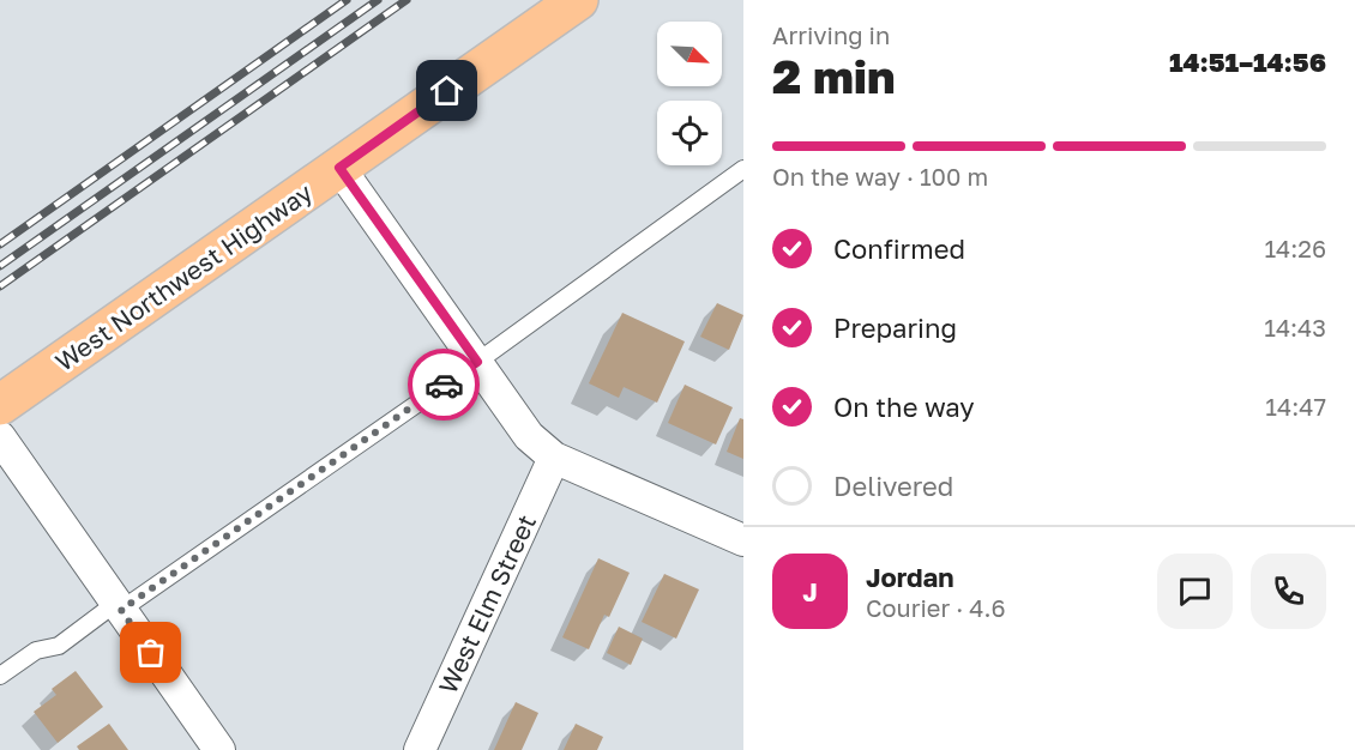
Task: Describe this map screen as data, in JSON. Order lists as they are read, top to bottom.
{
  "streets": {
    "main road": ["West Northwest Highway"],
    "street": ["West Elm Street"]
  },
  "north": "bottom right",
  "page": {
    "heading": ["2 min", "Arriving in", "14:51–14:56"],
    "panel": ["Jordan", "Courier · 4.6"],
    "bar": "On the way · 100 m",
    "list": [
      ["Confirmed", "14:26"],
      ["Preparing", "14:43"],
      ["On the way", "14:47"],
      "Delivered"
    ],
    "round": "J"
  }
}
